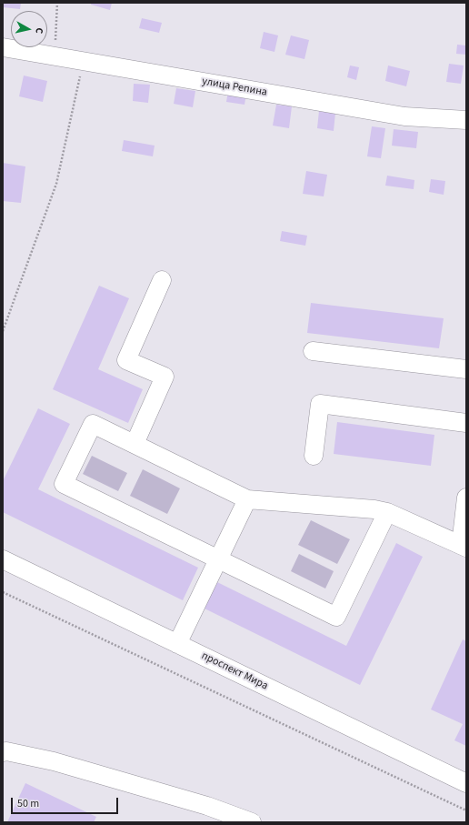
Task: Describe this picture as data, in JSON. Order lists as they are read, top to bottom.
{
  "streets": {
    "street": ["улица Репина", "проспект Мира"]
  },
  "scale_bar": "50 m",
  "north": "right"
}
